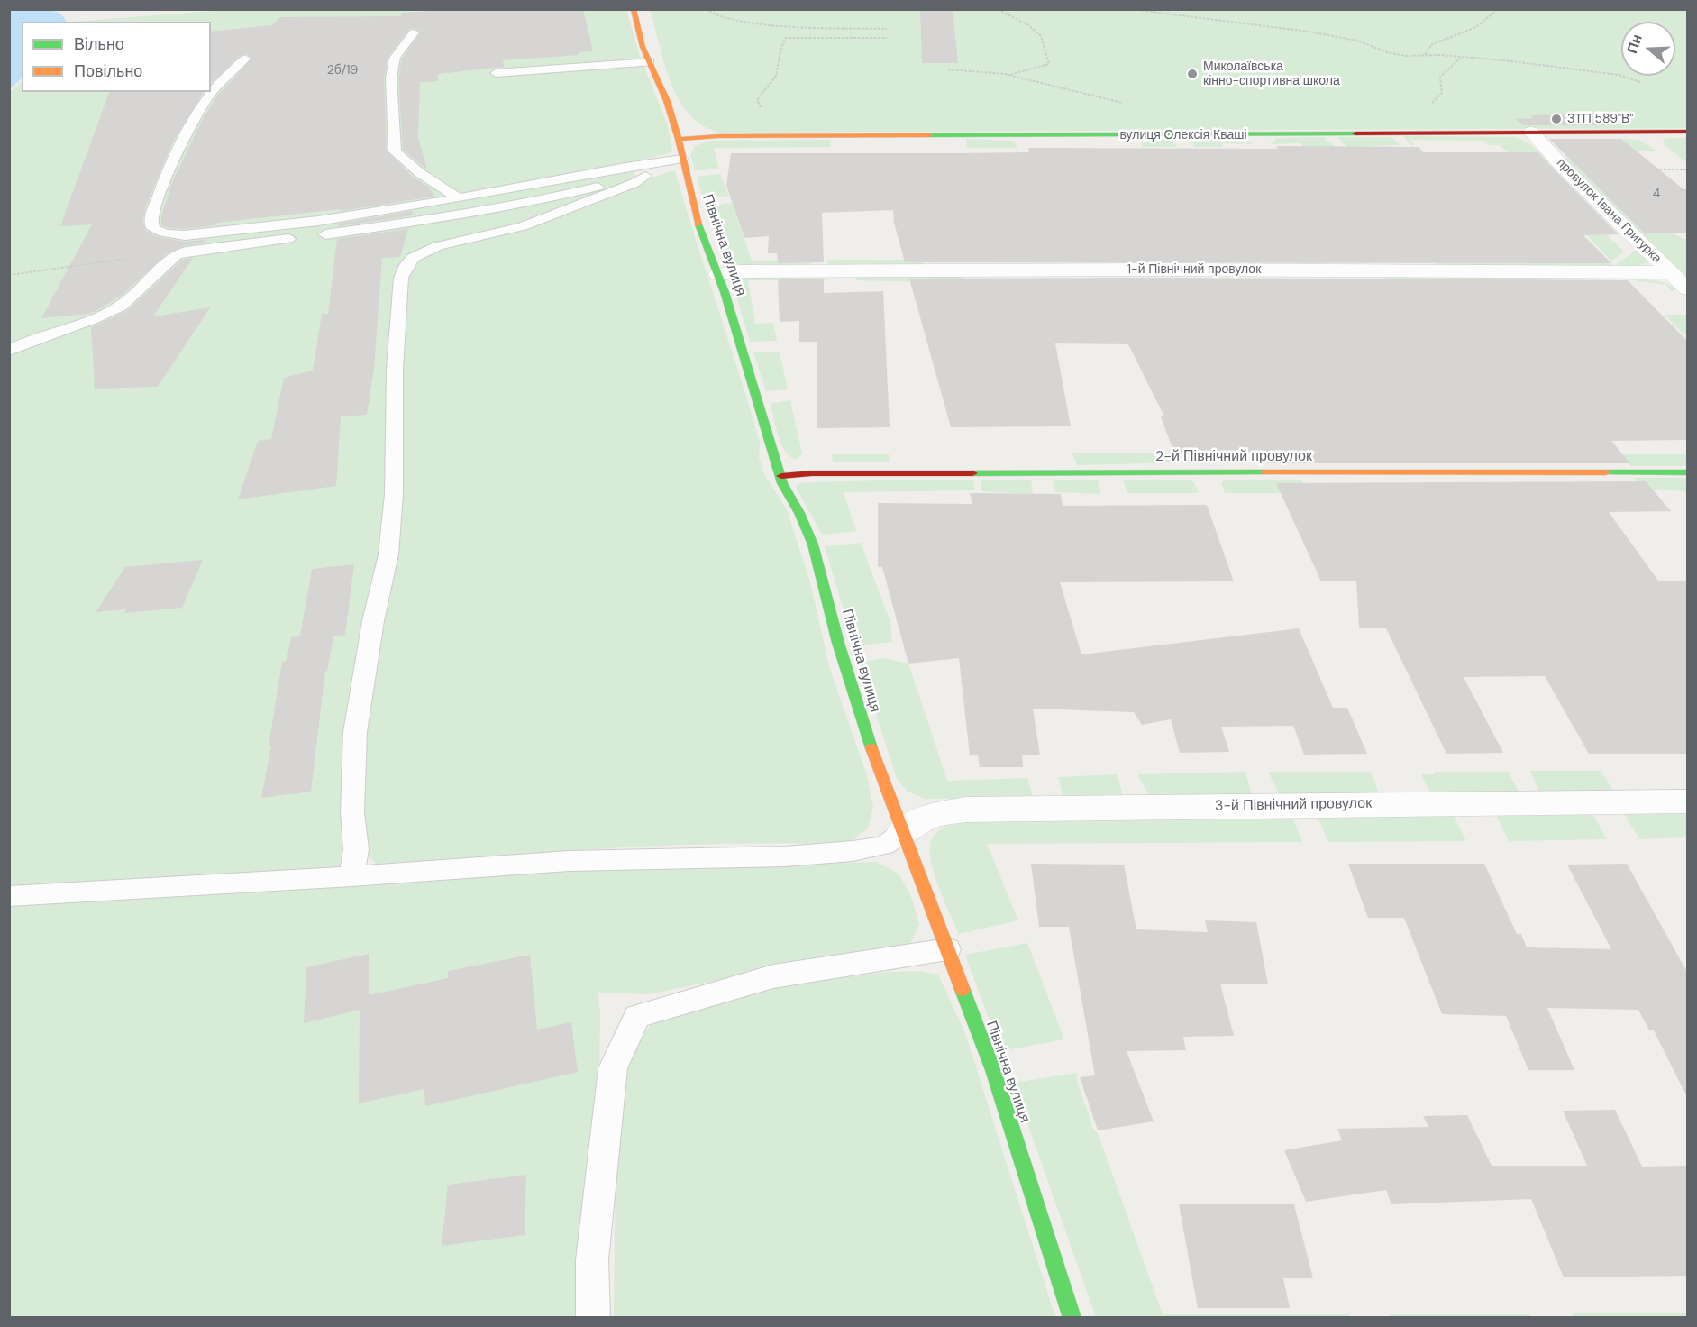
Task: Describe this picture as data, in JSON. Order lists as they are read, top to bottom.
{
  "streets": {
    "street": [
      "вулиця Олексія Кваші",
      "провулок Івана Григурка",
      "Північна вулиця",
      "1-й Північний провулок",
      "2-й Північний провулок",
      "3-й Північний провулок"
    ]
  },
  "crossings": [
    ["вулиця Олексія Кваші", "провулок Івана Григурка"],
    ["вулиця Олексія Кваші", "Північна вулиця"],
    ["провулок Івана Григурка", "1-й Північний провулок"],
    ["Північна вулиця", "1-й Північний провулок"],
    ["Північна вулиця", "2-й Північний провулок"],
    ["Північна вулиця", "3-й Північний провулок"]
  ],
  "places": ["Миколаївська кінно-спортивна школа", "ЗТП 589\"В\""],
  "house_numbers": ["2б/19", "4"],
  "legend": ["Вільно", "Повільно"],
  "north": "left"
}
